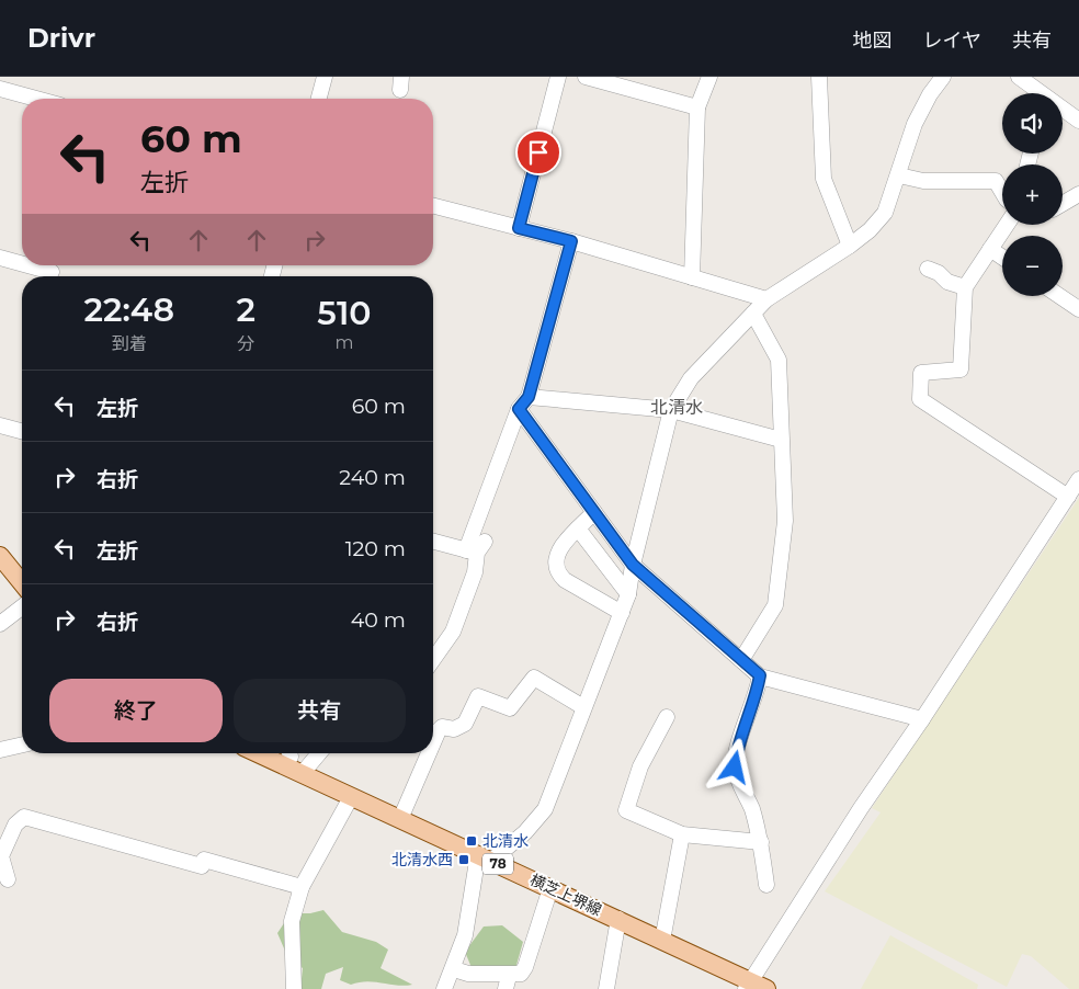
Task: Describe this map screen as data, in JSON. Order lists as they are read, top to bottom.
{
  "streets": {
    "main road": ["78", "横芝上堺線"]
  },
  "districts": ["北清水"],
  "places": {
    "transit": ["北清水", "北清水西"]
  },
  "page": {
    "header": "Drivr",
    "nav": ["地図", "レイヤ", "共有"],
    "map_buttons": ["+", "−"],
    "turn": ["60 m", "左折"],
    "eta": [
      "22:48",
      "到着",
      "2",
      "分",
      "510",
      "m"
    ],
    "list": [
      {
        "name": "左折",
        "value": "60 m"
      },
      {
        "name": "右折",
        "value": "240 m"
      },
      {
        "name": "左折",
        "value": "120 m"
      },
      {
        "name": "右折",
        "value": "40 m"
      }
    ],
    "buttons": ["終了", "共有"]
  }
}
